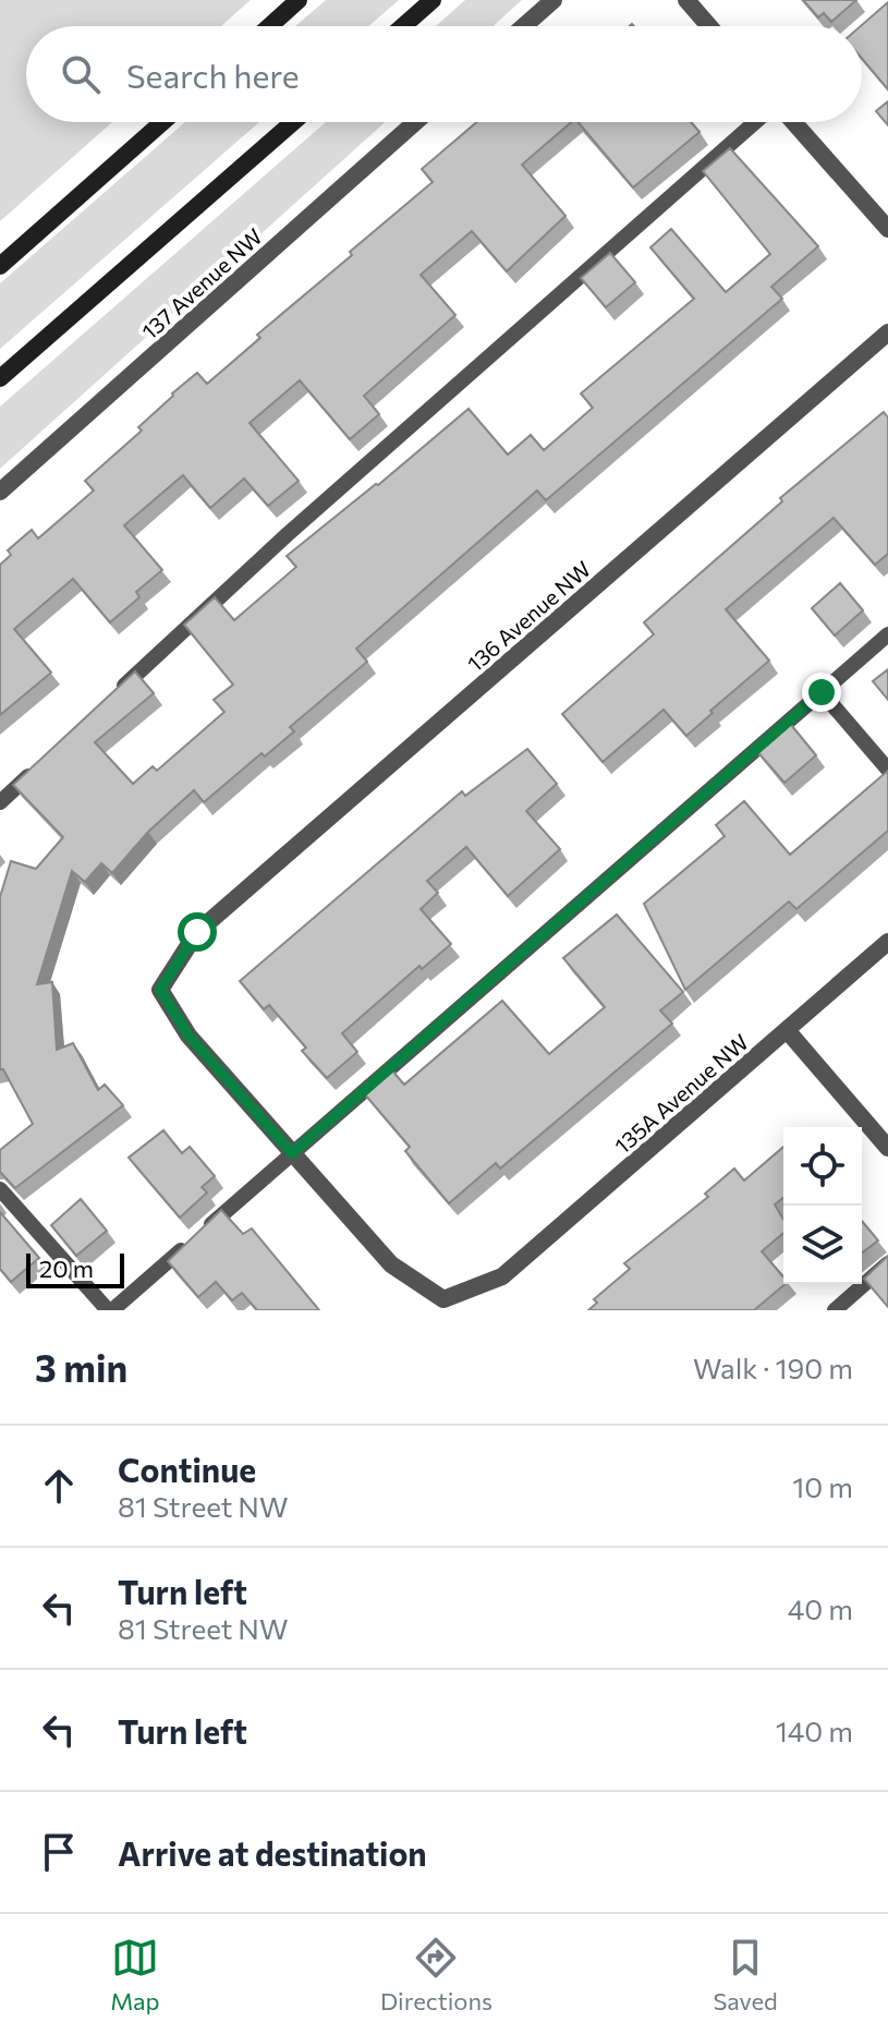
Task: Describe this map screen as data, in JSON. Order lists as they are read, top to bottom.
{
  "streets": {
    "street": ["137 Avenue NW", "136 Avenue NW", "135A Avenue NW"]
  },
  "crossings": [
    ["136 Avenue NW", "135A Avenue NW"]
  ],
  "scale_bar": "20 m",
  "page": {
    "search": "Search here",
    "scale": "20 m",
    "heading": ["3 min", "Walk · 190 m"],
    "list": [
      ["Continue", "81 Street NW", "10 m"],
      ["Turn left", "81 Street NW", "40 m"],
      ["Turn left", "140 m"],
      "Arrive at destination"
    ],
    "nav": ["Map", "Directions", "Saved"]
  }
}
